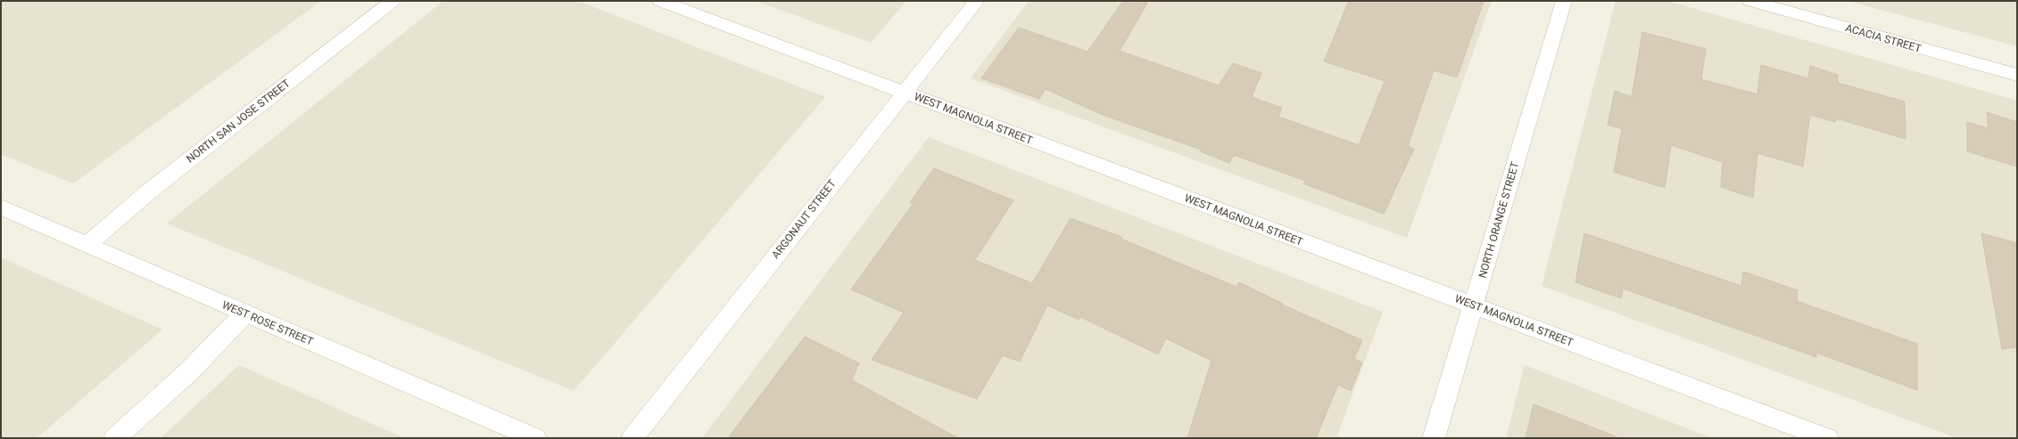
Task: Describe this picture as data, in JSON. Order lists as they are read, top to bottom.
{
  "streets": {
    "street": [
      "ACACIA STREET",
      "WEST MAGNOLIA STREET",
      "NORTH SAN JOSE STREET",
      "ARGONAUT STREET",
      "NORTH ORANGE STREET",
      "WEST ROSE STREET"
    ]
  },
  "crossings": [
    ["WEST MAGNOLIA STREET", "ARGONAUT STREET"],
    ["WEST MAGNOLIA STREET", "NORTH ORANGE STREET"],
    ["NORTH SAN JOSE STREET", "WEST ROSE STREET"]
  ]
}
